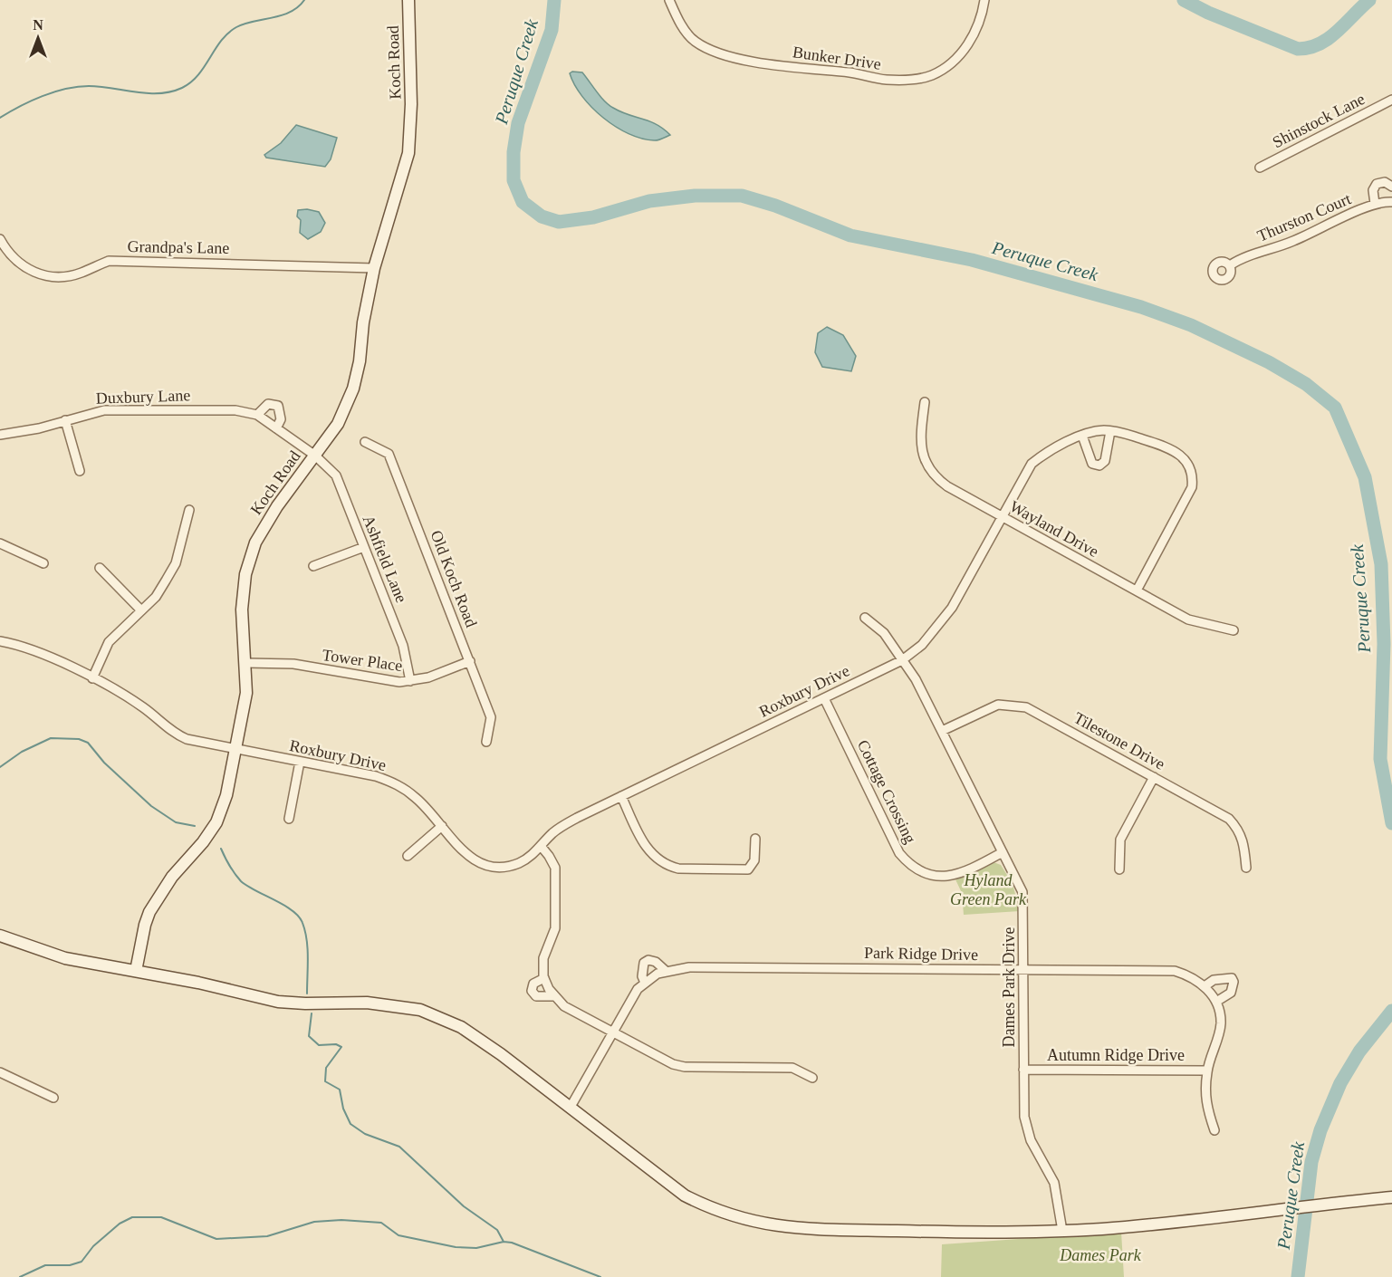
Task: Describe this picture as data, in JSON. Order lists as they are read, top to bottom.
{
  "streets": {
    "main road": ["Koch Road"],
    "street": [
      "Bunker Drive",
      "Shinstock Lane",
      "Thurston Court",
      "Grandpa's Lane",
      "Duxbury Lane",
      "Wayland Drive",
      "Ashfield Lane",
      "Old Koch Road",
      "Tower Place",
      "Roxbury Drive",
      "Tilestone Drive",
      "Cottage Crossing",
      "Park Ridge Drive",
      "Dames Park Drive",
      "Autumn Ridge Drive"
    ]
  },
  "crossings": [
    ["Koch Road", "Grandpa's Lane"],
    ["Koch Road", "Duxbury Lane"],
    ["Koch Road", "Ashfield Lane"],
    ["Koch Road", "Tower Place"],
    ["Koch Road", "Roxbury Drive"],
    ["Duxbury Lane", "Ashfield Lane"],
    ["Wayland Drive", "Roxbury Drive"],
    ["Ashfield Lane", "Tower Place"],
    ["Old Koch Road", "Tower Place"],
    ["Roxbury Drive", "Cottage Crossing"],
    ["Roxbury Drive", "Dames Park Drive"],
    ["Tilestone Drive", "Dames Park Drive"],
    ["Cottage Crossing", "Dames Park Drive"],
    ["Park Ridge Drive", "Dames Park Drive"],
    ["Dames Park Drive", "Autumn Ridge Drive"]
  ],
  "water": ["Peruque Creek"],
  "parks": ["Hyland Green Park", "Dames Park"],
  "north": "top"
}
